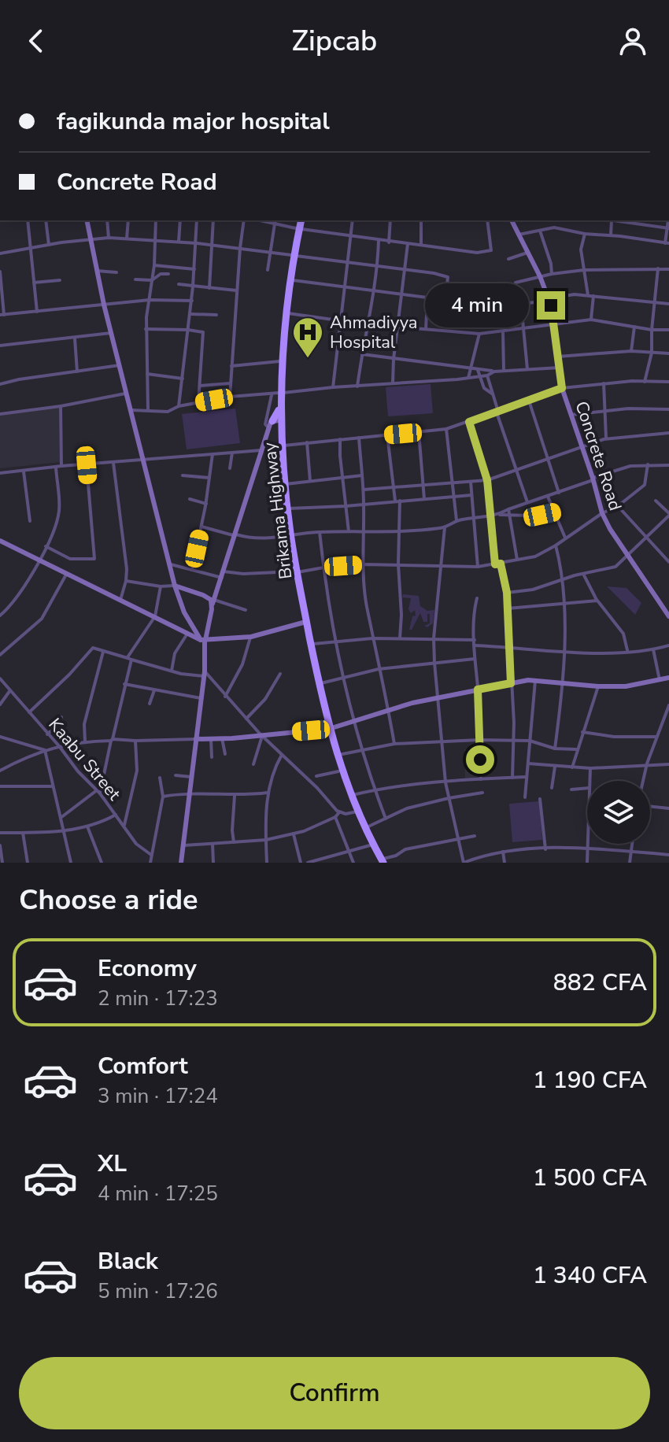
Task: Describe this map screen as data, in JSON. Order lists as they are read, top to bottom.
{
  "streets": {
    "highway": ["Brikama Highway"],
    "street": ["Concrete Road", "Kaabu Street"]
  },
  "places": {
    "hospital": ["Ahmadiyya Hospital"]
  },
  "page": {
    "header": "Zipcab",
    "banner": ["fagikunda major hospital", "Concrete Road"],
    "bubble": "4 min",
    "heading": "Choose a ride",
    "list": [
      {
        "name": "Economy",
        "note": "2 min · 17:23",
        "value": "882 CFA"
      },
      {
        "name": "Comfort",
        "note": "3 min · 17:24",
        "value": "1 190 CFA"
      },
      {
        "name": "XL",
        "note": "4 min · 17:25",
        "value": "1 500 CFA"
      },
      {
        "name": "Black",
        "note": "5 min · 17:26",
        "value": "1 340 CFA"
      }
    ],
    "buttons": "Confirm"
  }
}
